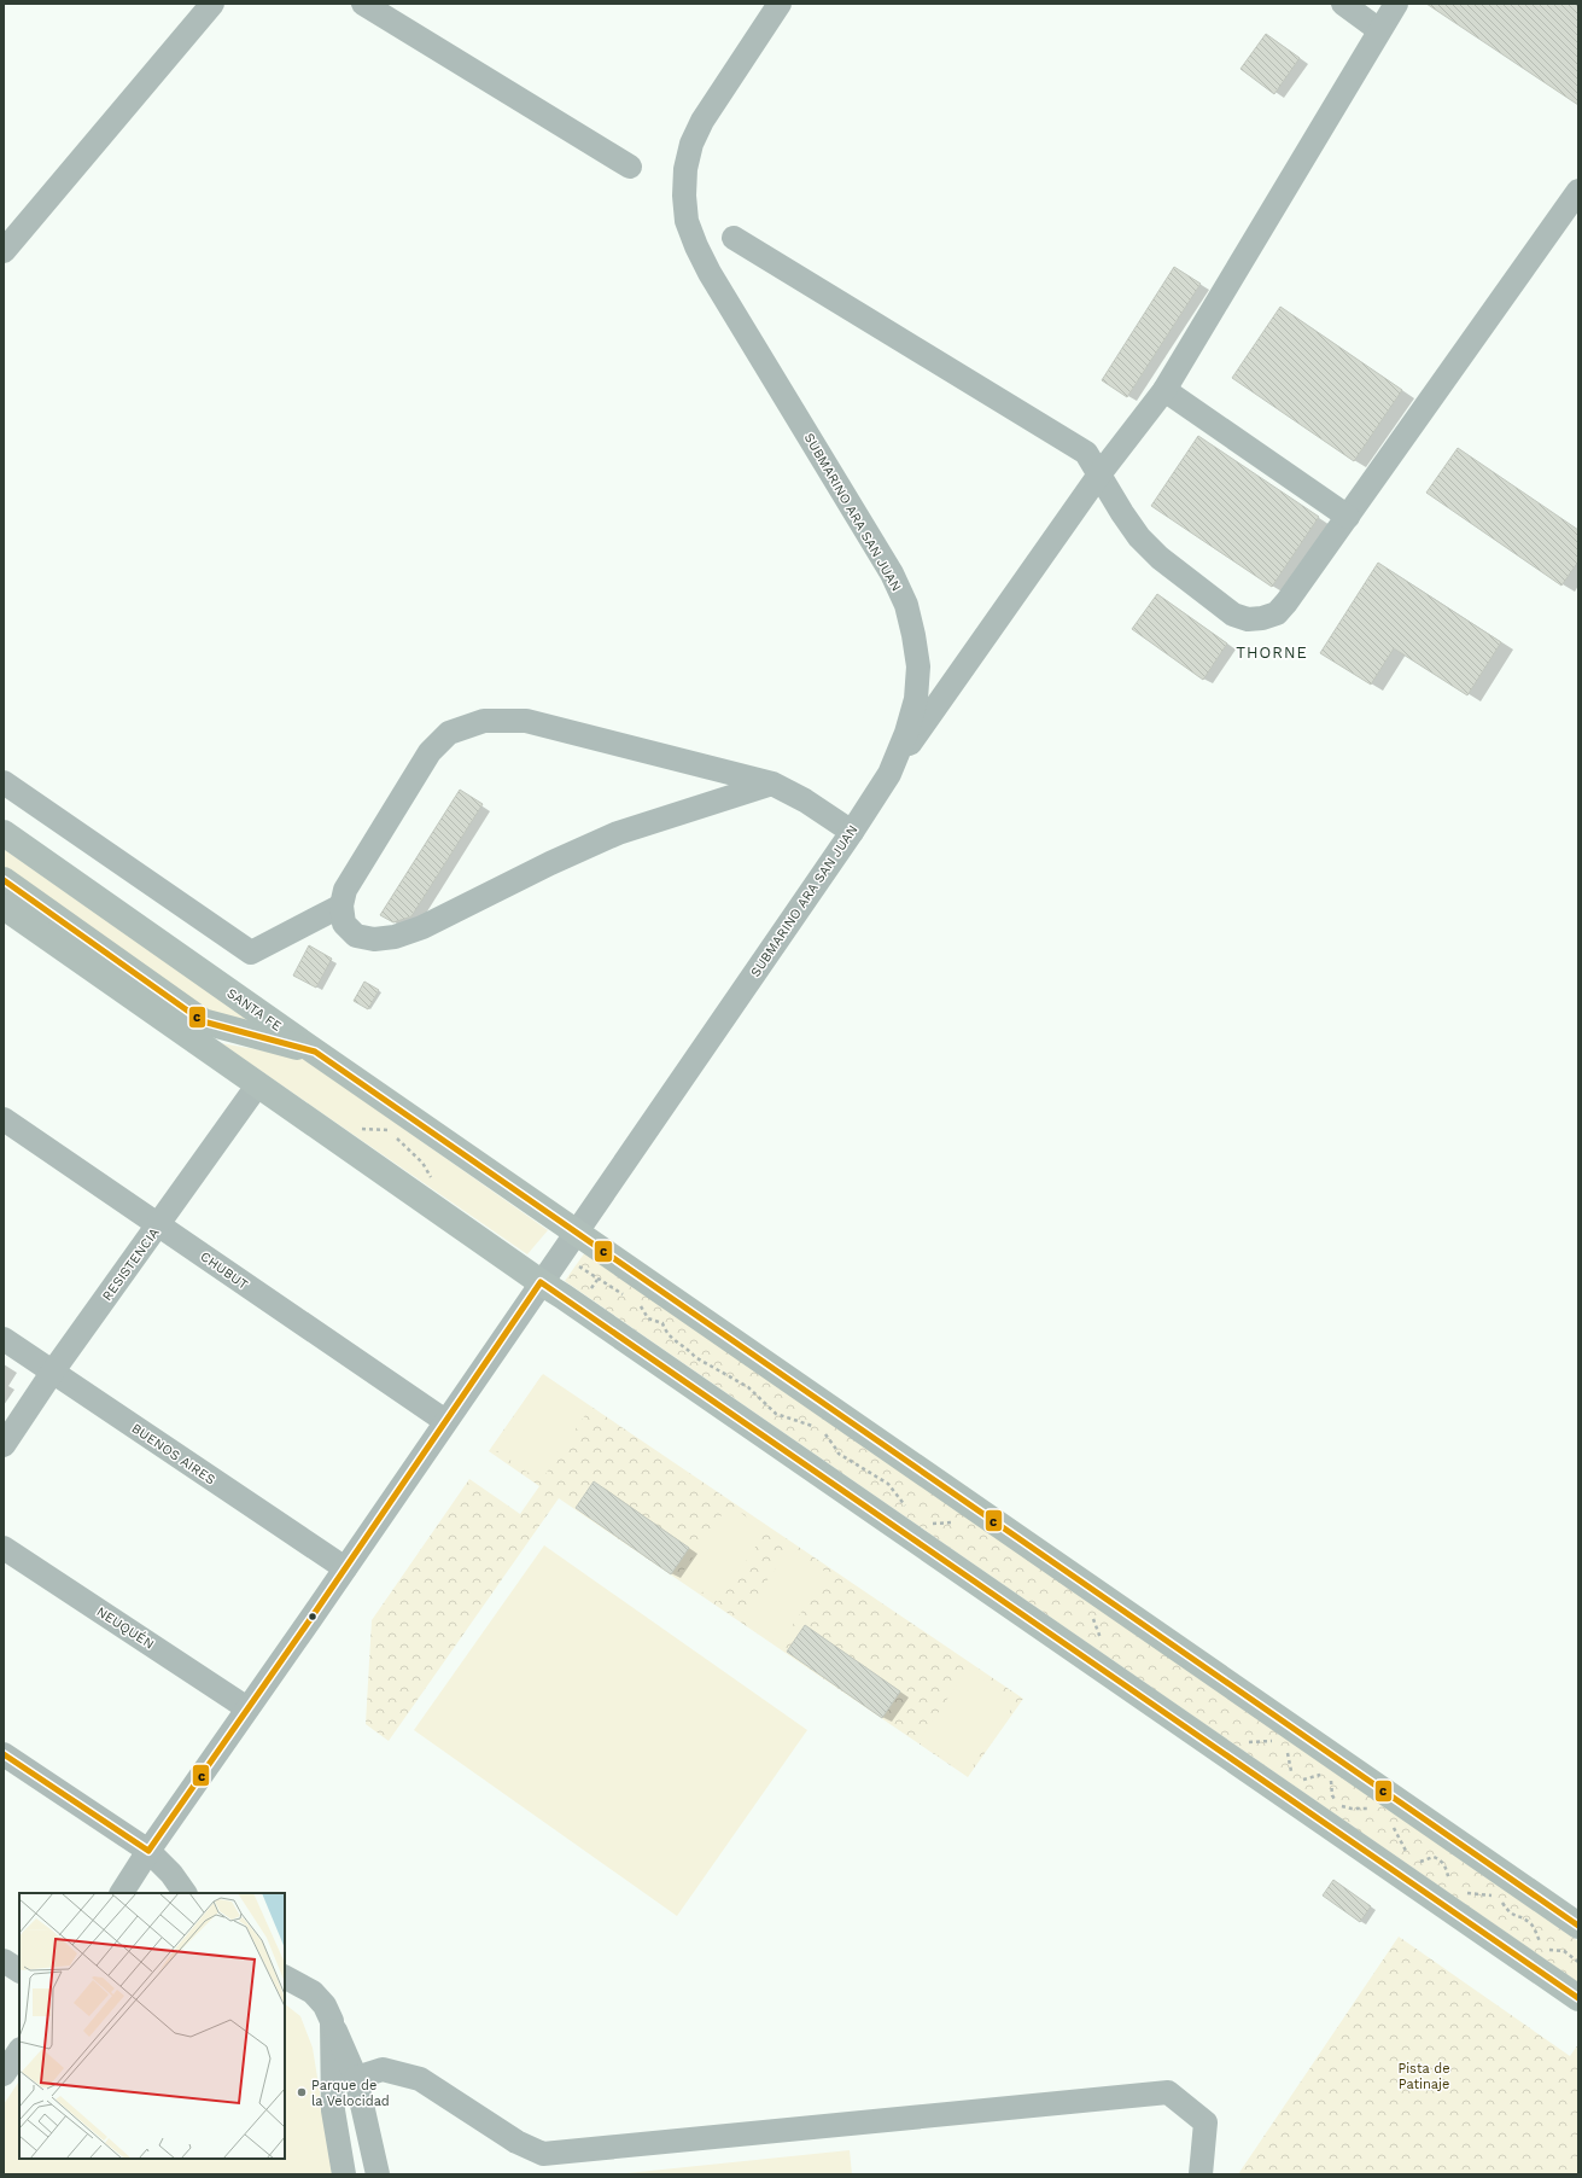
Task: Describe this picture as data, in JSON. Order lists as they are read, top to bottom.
{
  "streets": {
    "main road": ["SANTA FE"],
    "street": [
      "SUBMARINO ARA SAN JUAN",
      "RESISTENCIA",
      "CHUBUT",
      "BUENOS AIRES",
      "NEUQUÉN"
    ]
  },
  "crossings": [
    ["SUBMARINO ARA SAN JUAN", "SANTA FE"],
    ["SUBMARINO ARA SAN JUAN", "CHUBUT"],
    ["SUBMARINO ARA SAN JUAN", "BUENOS AIRES"],
    ["SUBMARINO ARA SAN JUAN", "NEUQUÉN"],
    ["RESISTENCIA", "CHUBUT"],
    ["RESISTENCIA", "BUENOS AIRES"]
  ],
  "districts": ["THORNE"],
  "parks": ["Pista de Patinaje"],
  "places": ["Parque de la Velocidad"],
  "lines": ["transit line c"]
}
